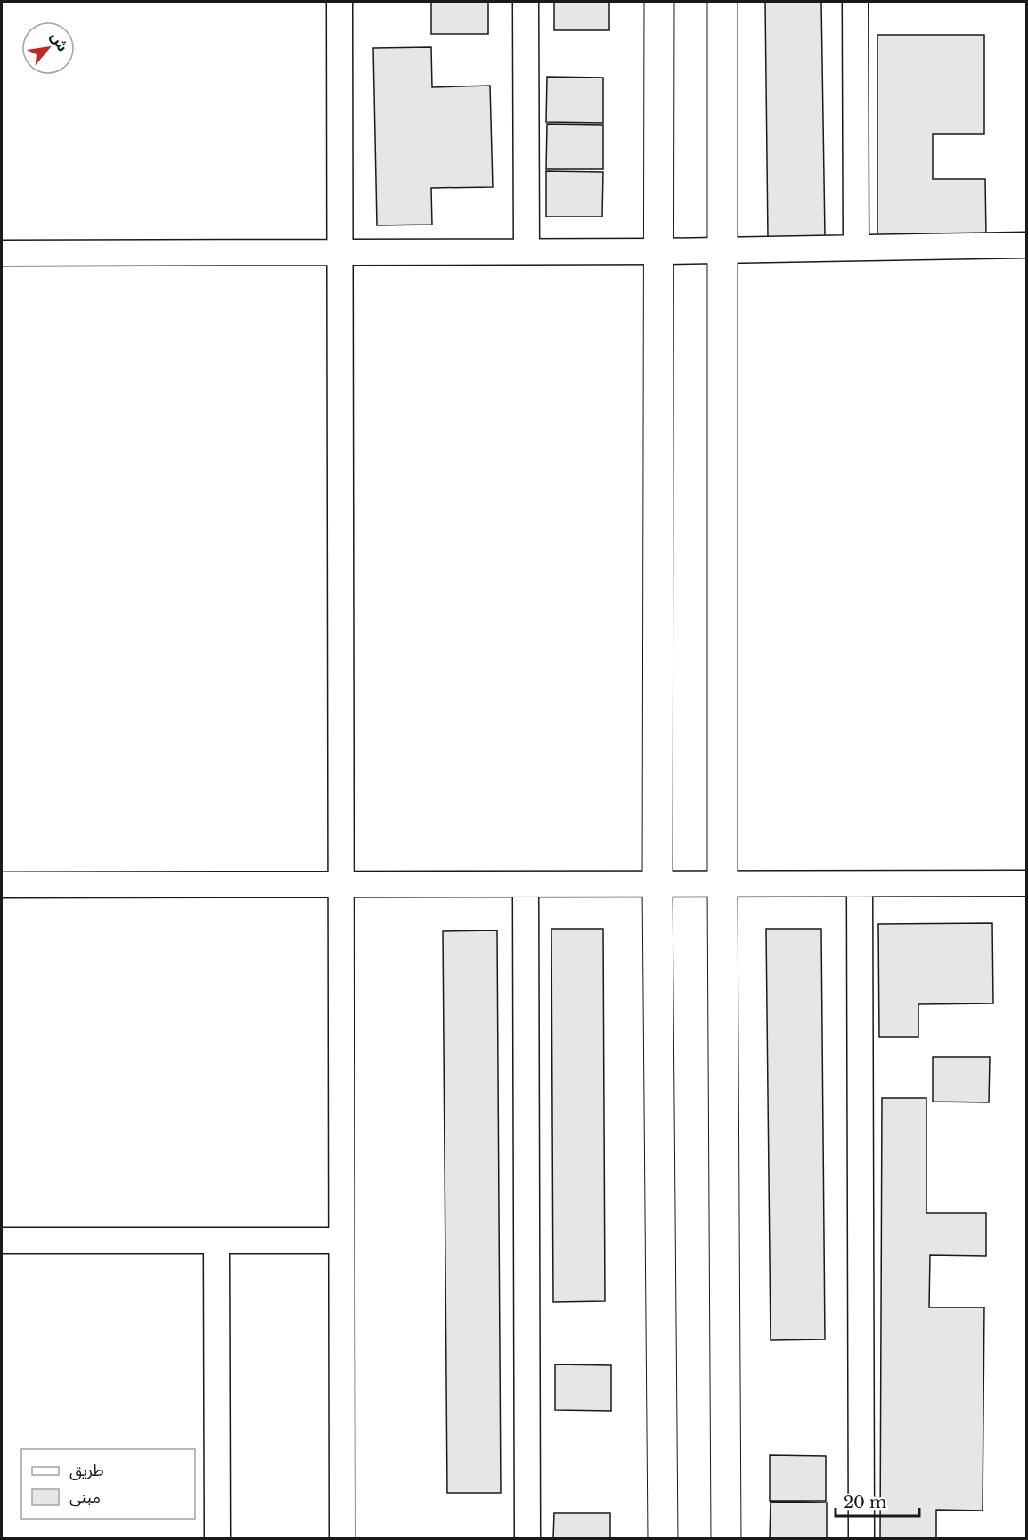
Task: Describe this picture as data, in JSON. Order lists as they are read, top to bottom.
{
  "legend": ["طريق", "مبنى"],
  "scale_bar": "20 m",
  "north": "top right"
}
